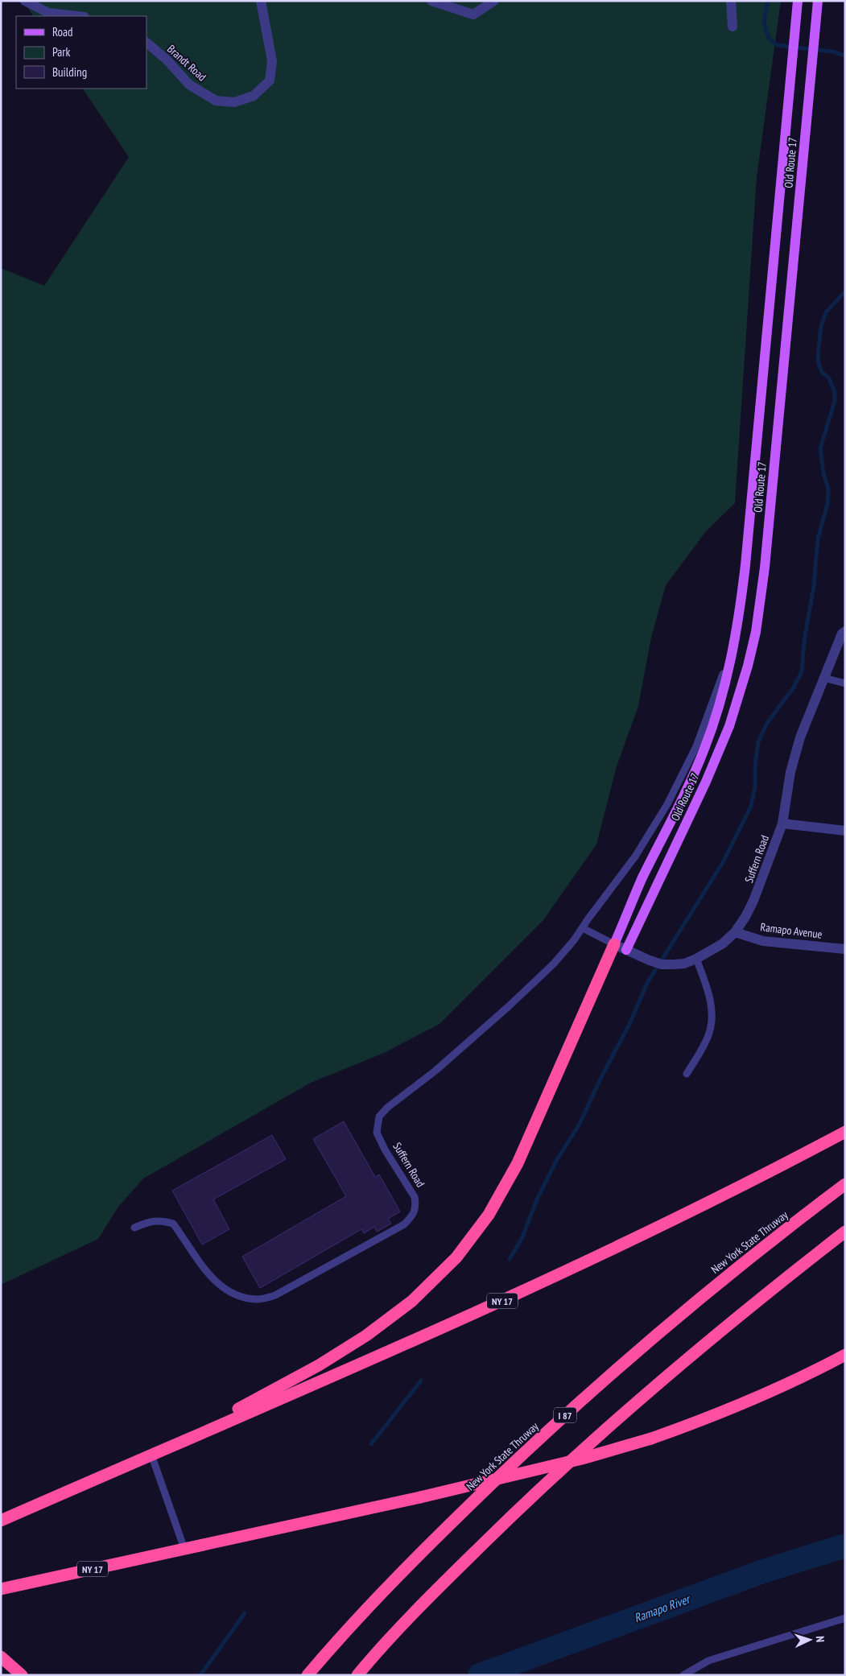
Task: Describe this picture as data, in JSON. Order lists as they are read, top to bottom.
{
  "streets": {
    "highway": ["New York State Thruway", "NY 17", "I 87"],
    "main road": ["Old Route 17"],
    "street": ["Brandt Road", "Suffern Road", "Ramapo Avenue"]
  },
  "crossings": [
    ["Old Route 17", "Suffern Road"],
    ["Suffern Road", "Ramapo Avenue"]
  ],
  "water": ["Ramapo River"],
  "legend": ["Road", "Park", "Building"],
  "north": "right"
}
